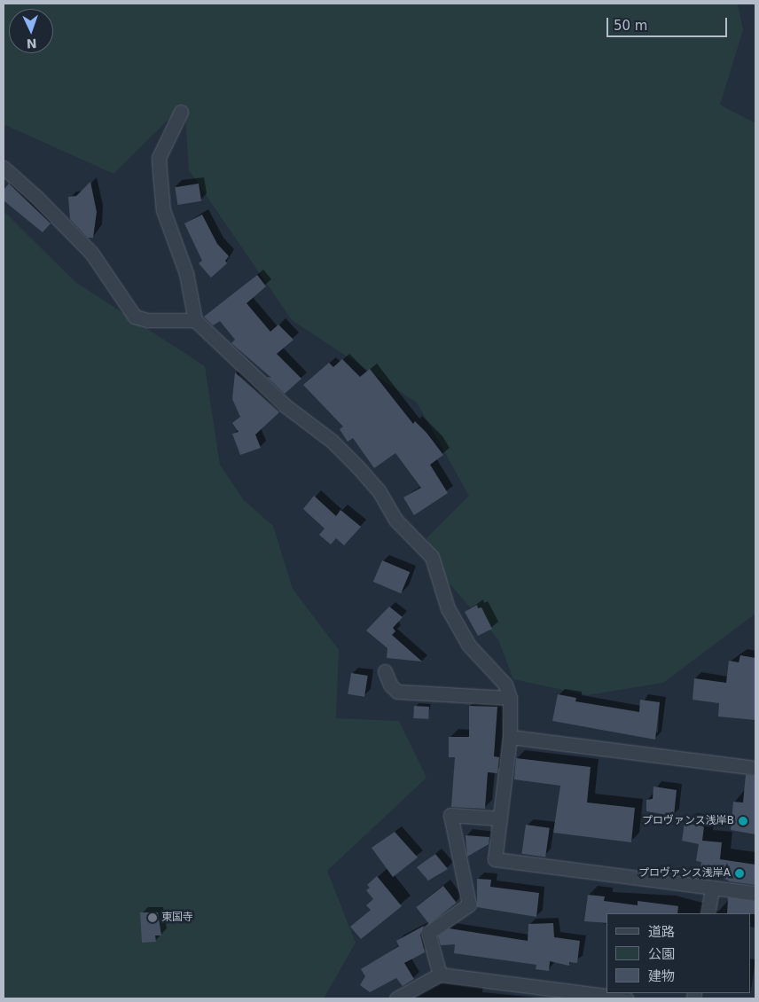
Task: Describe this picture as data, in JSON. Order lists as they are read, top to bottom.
{
  "places": ["プロヴァンス浅岸B", "プロヴァンス浅岸A", "東国寺"],
  "legend": ["道路", "公園", "建物"],
  "scale_bar": "50 m",
  "north": "bottom"
}
